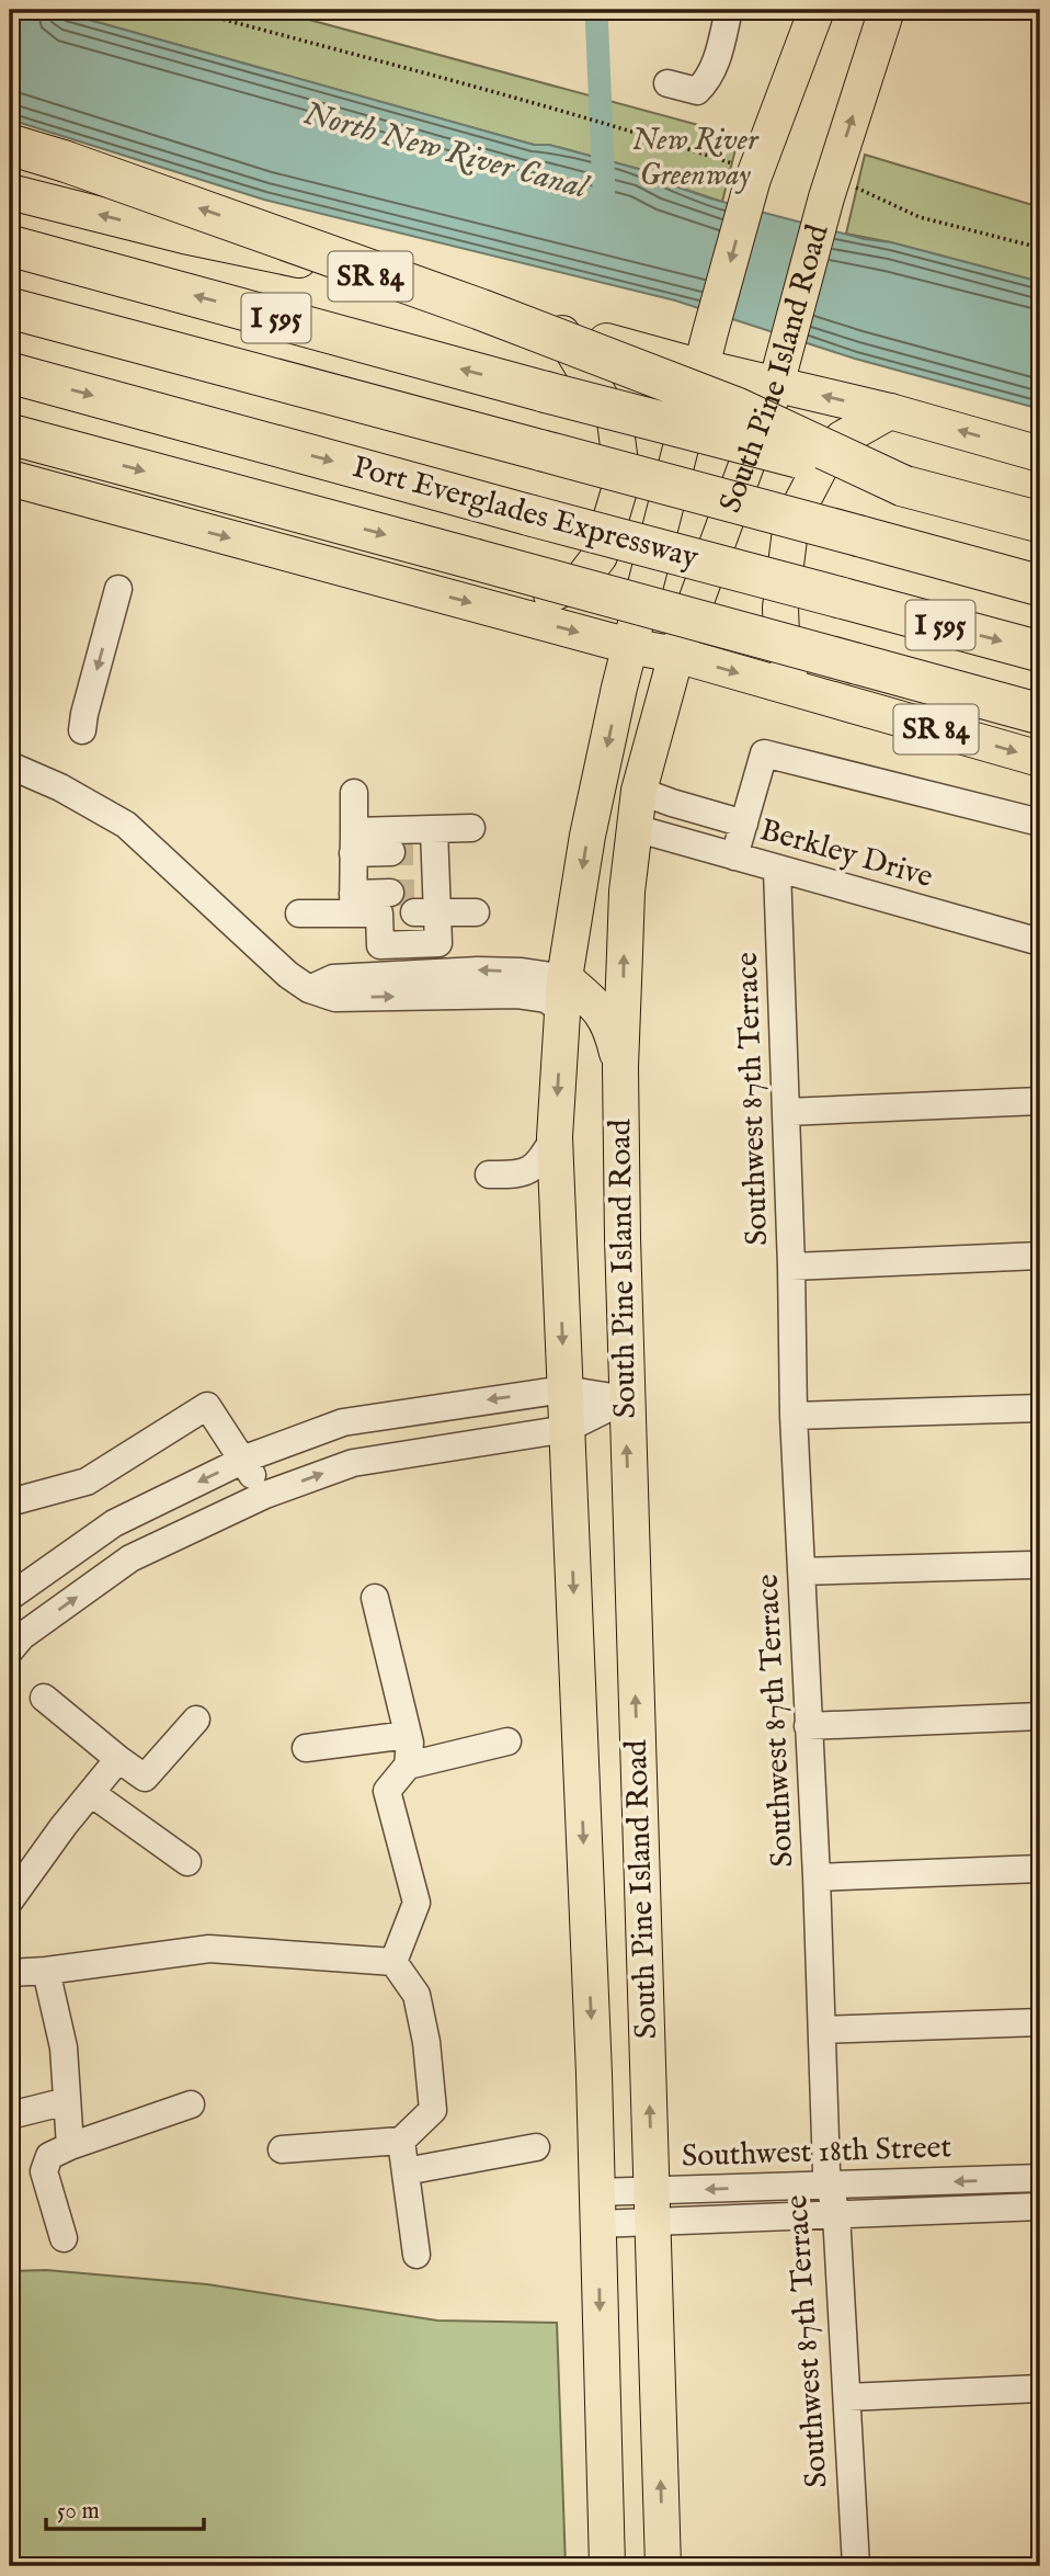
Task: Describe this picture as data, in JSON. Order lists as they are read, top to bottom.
{
  "streets": {
    "highway": ["I 595", "Port Everglades Expressway"],
    "main road": ["SR 84", "South Pine Island Road"],
    "street": ["Berkley Drive", "Southwest 87th Terrace", "Southwest 18th Street"]
  },
  "crossings": [
    ["SR 84", "South Pine Island Road"],
    ["South Pine Island Road", "Berkley Drive"],
    ["South Pine Island Road", "Southwest 18th Street"],
    ["Berkley Drive", "Southwest 87th Terrace"],
    ["Southwest 87th Terrace", "Southwest 18th Street"]
  ],
  "water": ["North New River Canal"],
  "parks": ["New River Greenway"],
  "scale_bar": "50 m"
}
